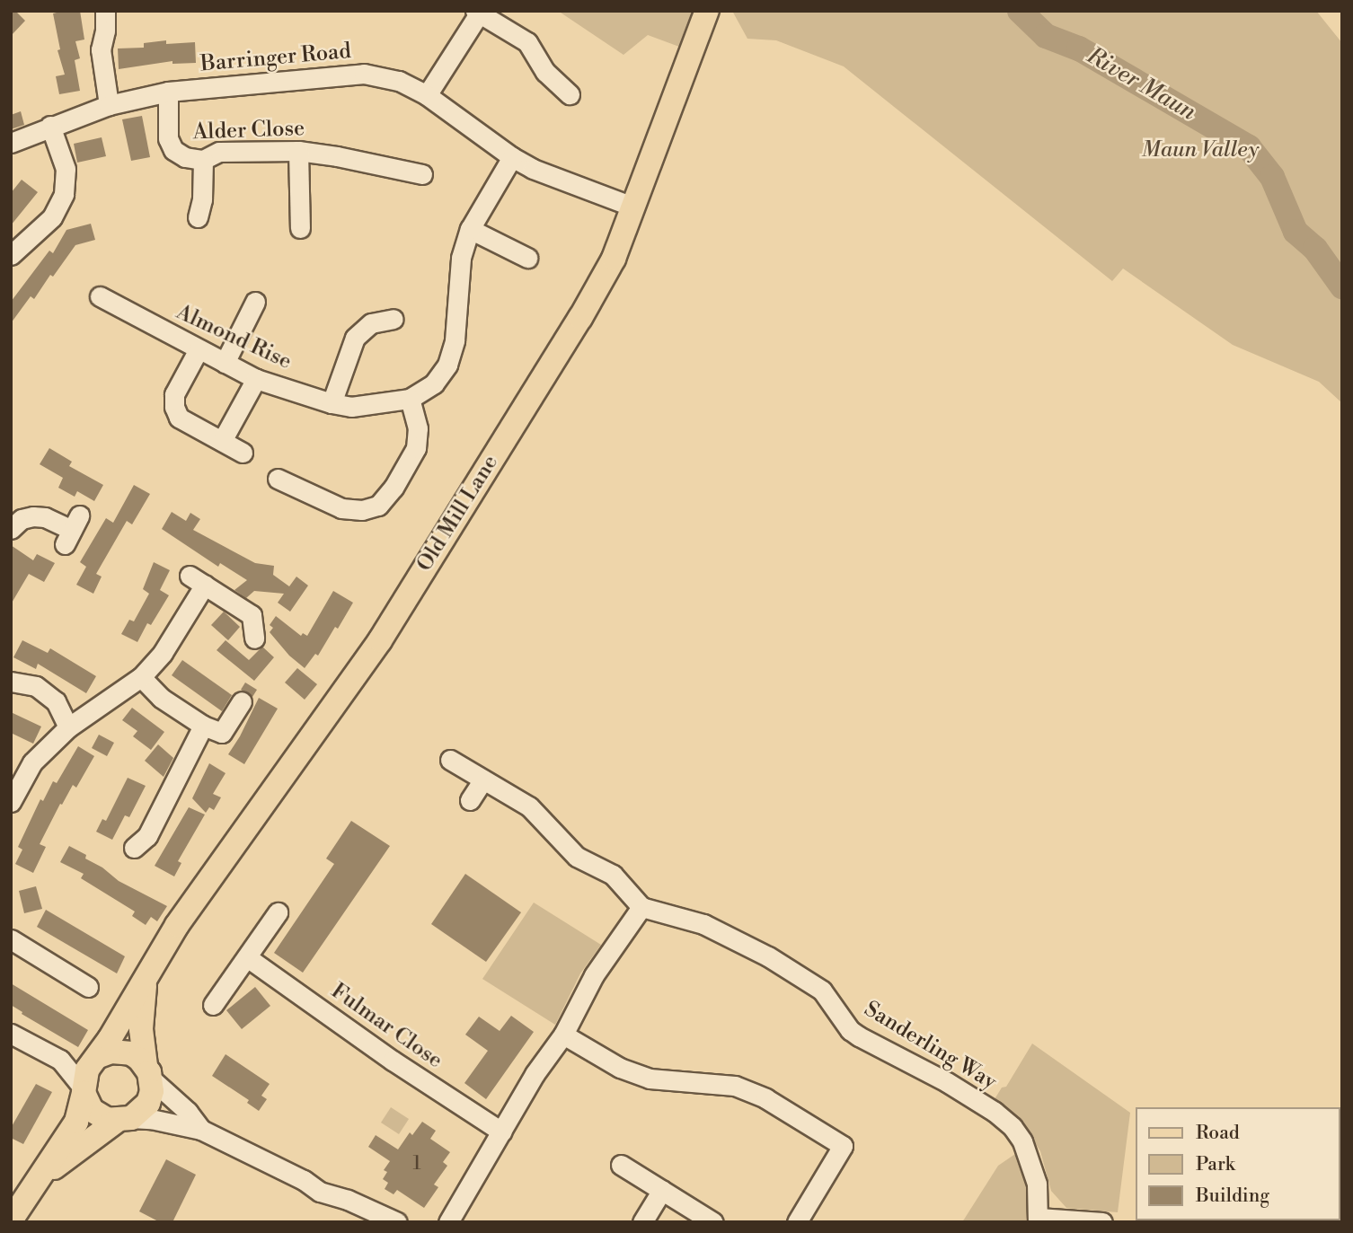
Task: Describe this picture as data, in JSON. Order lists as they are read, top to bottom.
{
  "streets": {
    "main road": ["Old Mill Lane"],
    "street": [
      "Barringer Road",
      "Alder Close",
      "Almond Rise",
      "Fulmar Close",
      "Sanderling Way"
    ]
  },
  "crossings": [
    ["Barringer Road", "Alder Close"],
    ["Barringer Road", "Almond Rise"],
    ["Barringer Road", "Old Mill Lane"]
  ],
  "water": ["River Maun"],
  "parks": ["Maun Valley"],
  "house_numbers": ["1"],
  "legend": ["Road", "Park", "Building"]
}
